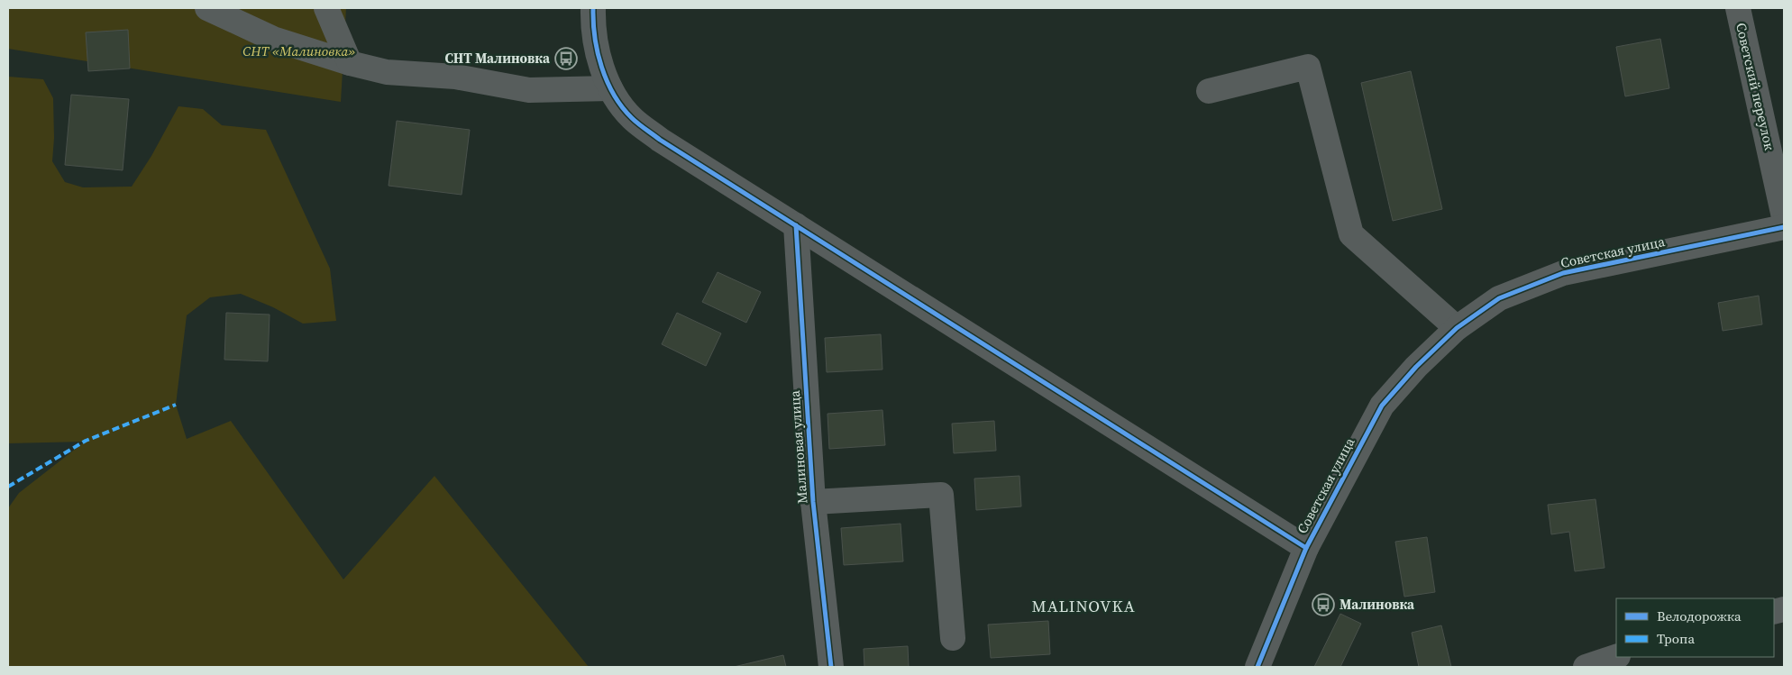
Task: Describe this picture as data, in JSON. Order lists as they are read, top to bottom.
{
  "streets": {
    "street": ["Советский переулок", "Советская улица", "Малиновая улица"]
  },
  "districts": ["MALINOVKA"],
  "parks": ["СНТ «Малиновка»"],
  "places": {
    "bus stop": ["СНТ Малиновка", "Малиновка"]
  },
  "legend": ["Велодорожка", "Тропа"]
}
